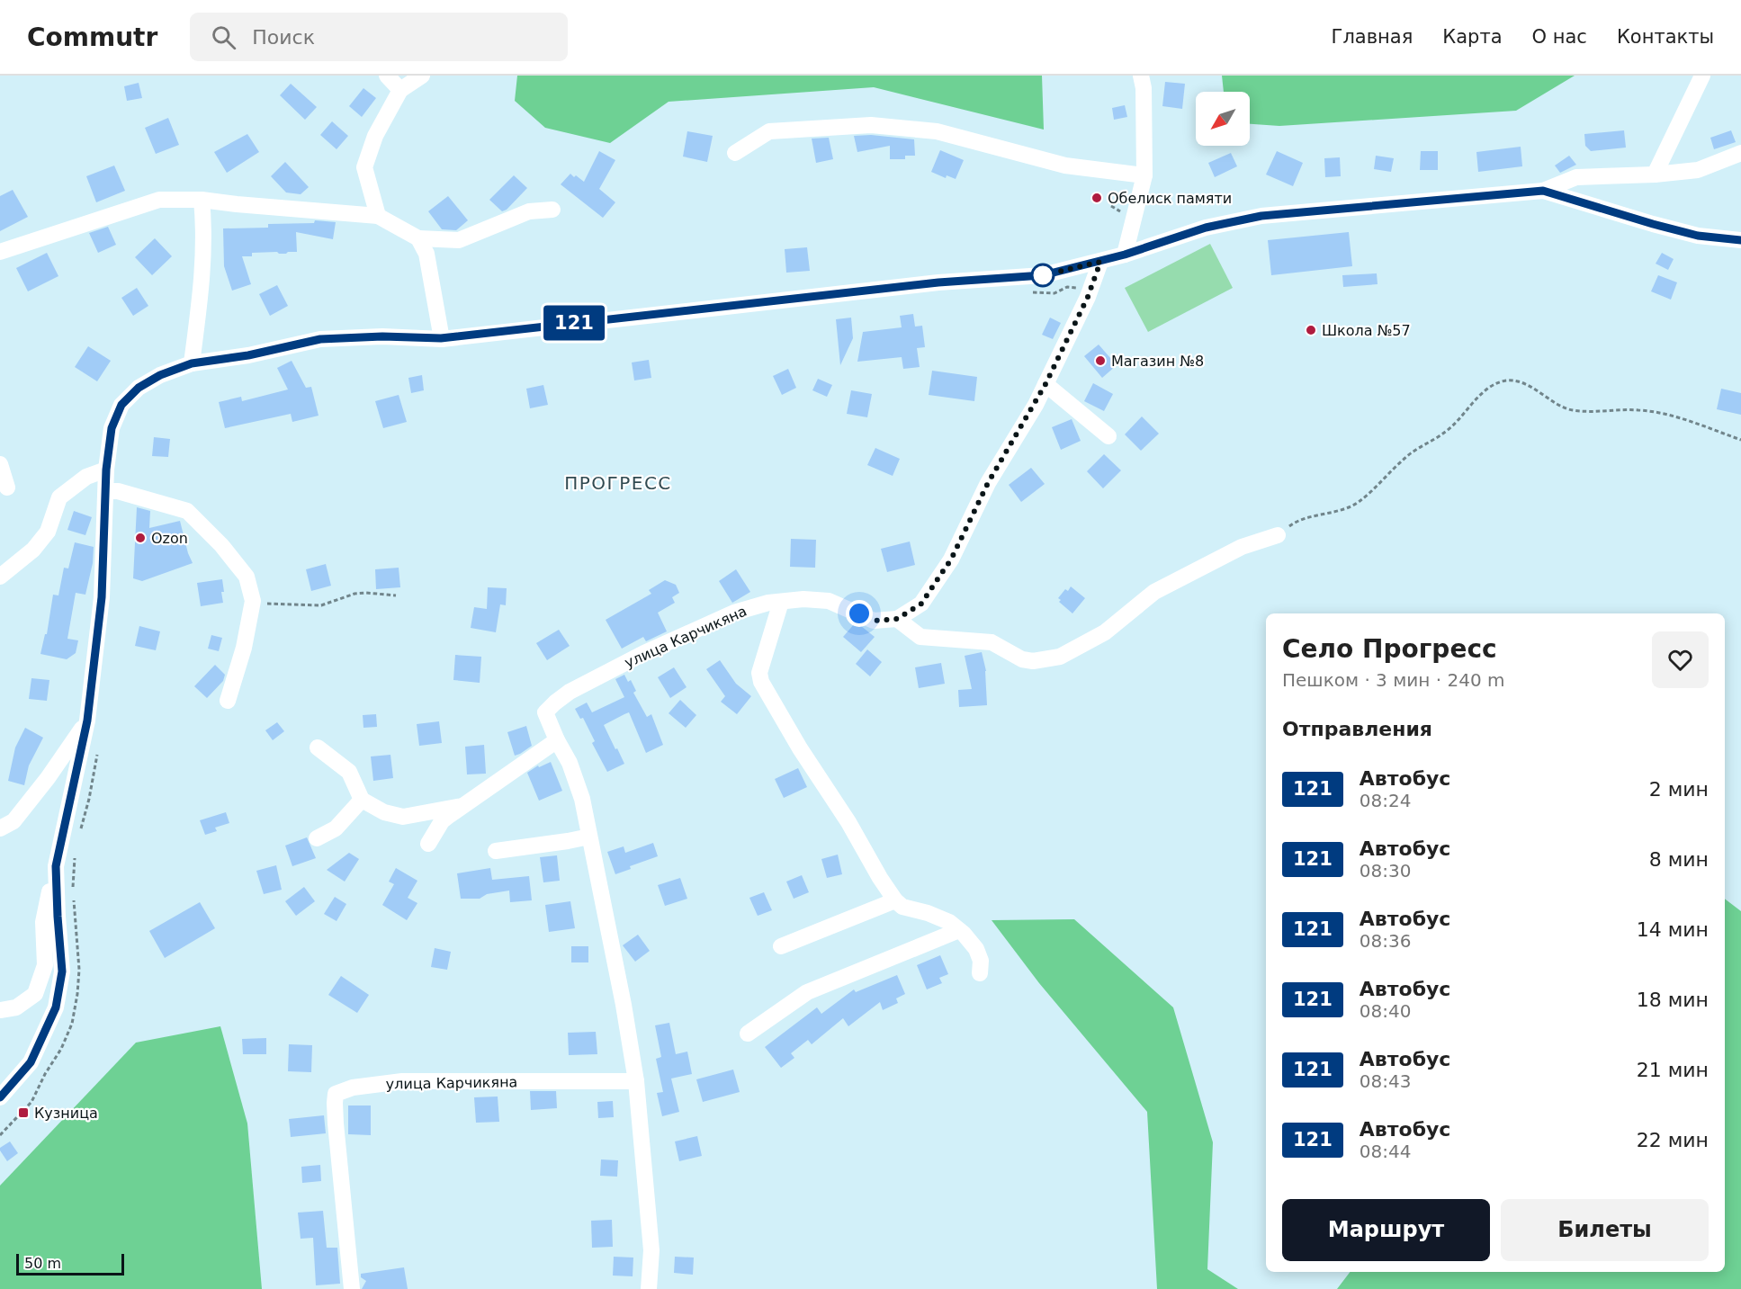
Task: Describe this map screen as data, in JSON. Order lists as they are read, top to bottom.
{
  "streets": {
    "street": ["улица Карчикяна"]
  },
  "districts": ["ПРОГРЕСС"],
  "places": {
    "other": [
      "Обелиск памяти",
      "Школа №57",
      "Магазин №8",
      "Ozon"
    ],
    "transit": ["Кузница"]
  },
  "lines": ["bus line 121"],
  "scale_bar": "50 m",
  "north": "bottom left",
  "page": {
    "header": "Commutr",
    "search": "Поиск",
    "nav": [
      "Главная",
      "Карта",
      "О нас",
      "Контакты"
    ],
    "on_map": "121",
    "heading": [
      ["Село Прогресс", "Пешком · 3 мин · 240 m"],
      "Отправления"
    ],
    "list": [
      {
        "mark": "121",
        "name": "Автобус",
        "note": "08:24",
        "value": "2 мин"
      },
      {
        "mark": "121",
        "name": "Автобус",
        "note": "08:30",
        "value": "8 мин"
      },
      {
        "mark": "121",
        "name": "Автобус",
        "note": "08:36",
        "value": "14 мин"
      },
      {
        "mark": "121",
        "name": "Автобус",
        "note": "08:40",
        "value": "18 мин"
      },
      {
        "mark": "121",
        "name": "Автобус",
        "note": "08:43",
        "value": "21 мин"
      },
      {
        "mark": "121",
        "name": "Автобус",
        "note": "08:44",
        "value": "22 мин"
      }
    ],
    "buttons": ["Маршрут", "Билеты"],
    "scale": "50 m"
  }
}
